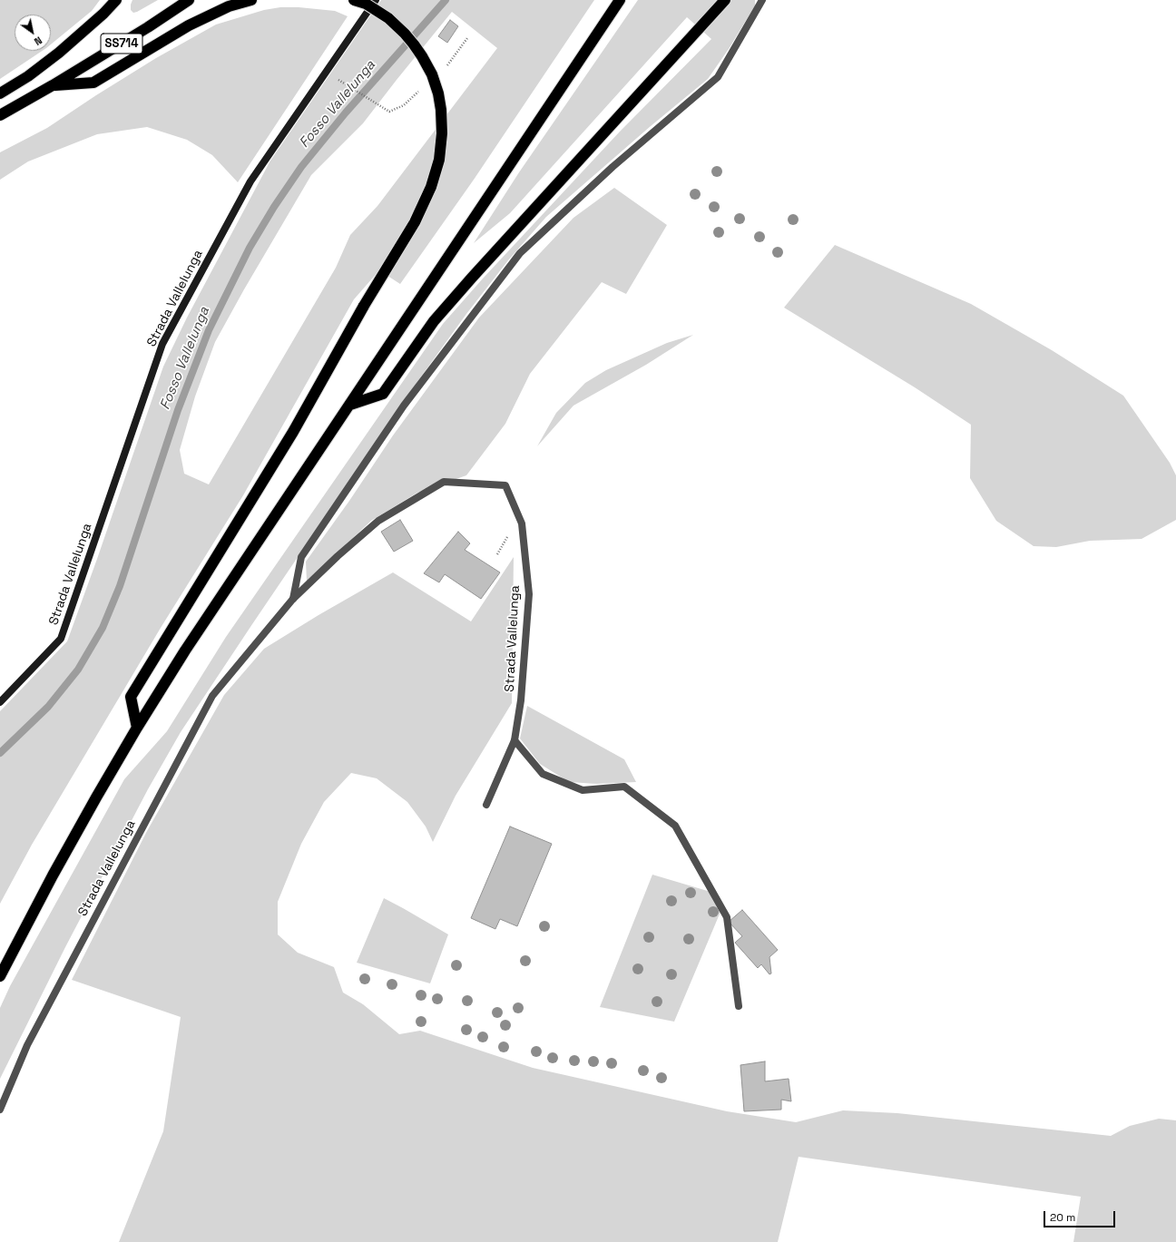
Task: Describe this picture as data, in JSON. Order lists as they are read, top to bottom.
{
  "streets": {
    "highway": ["SS714"],
    "street": ["Strada Vallelunga"]
  },
  "water": ["Fosso Vallelunga"],
  "scale_bar": "20 m",
  "north": "bottom right"
}
